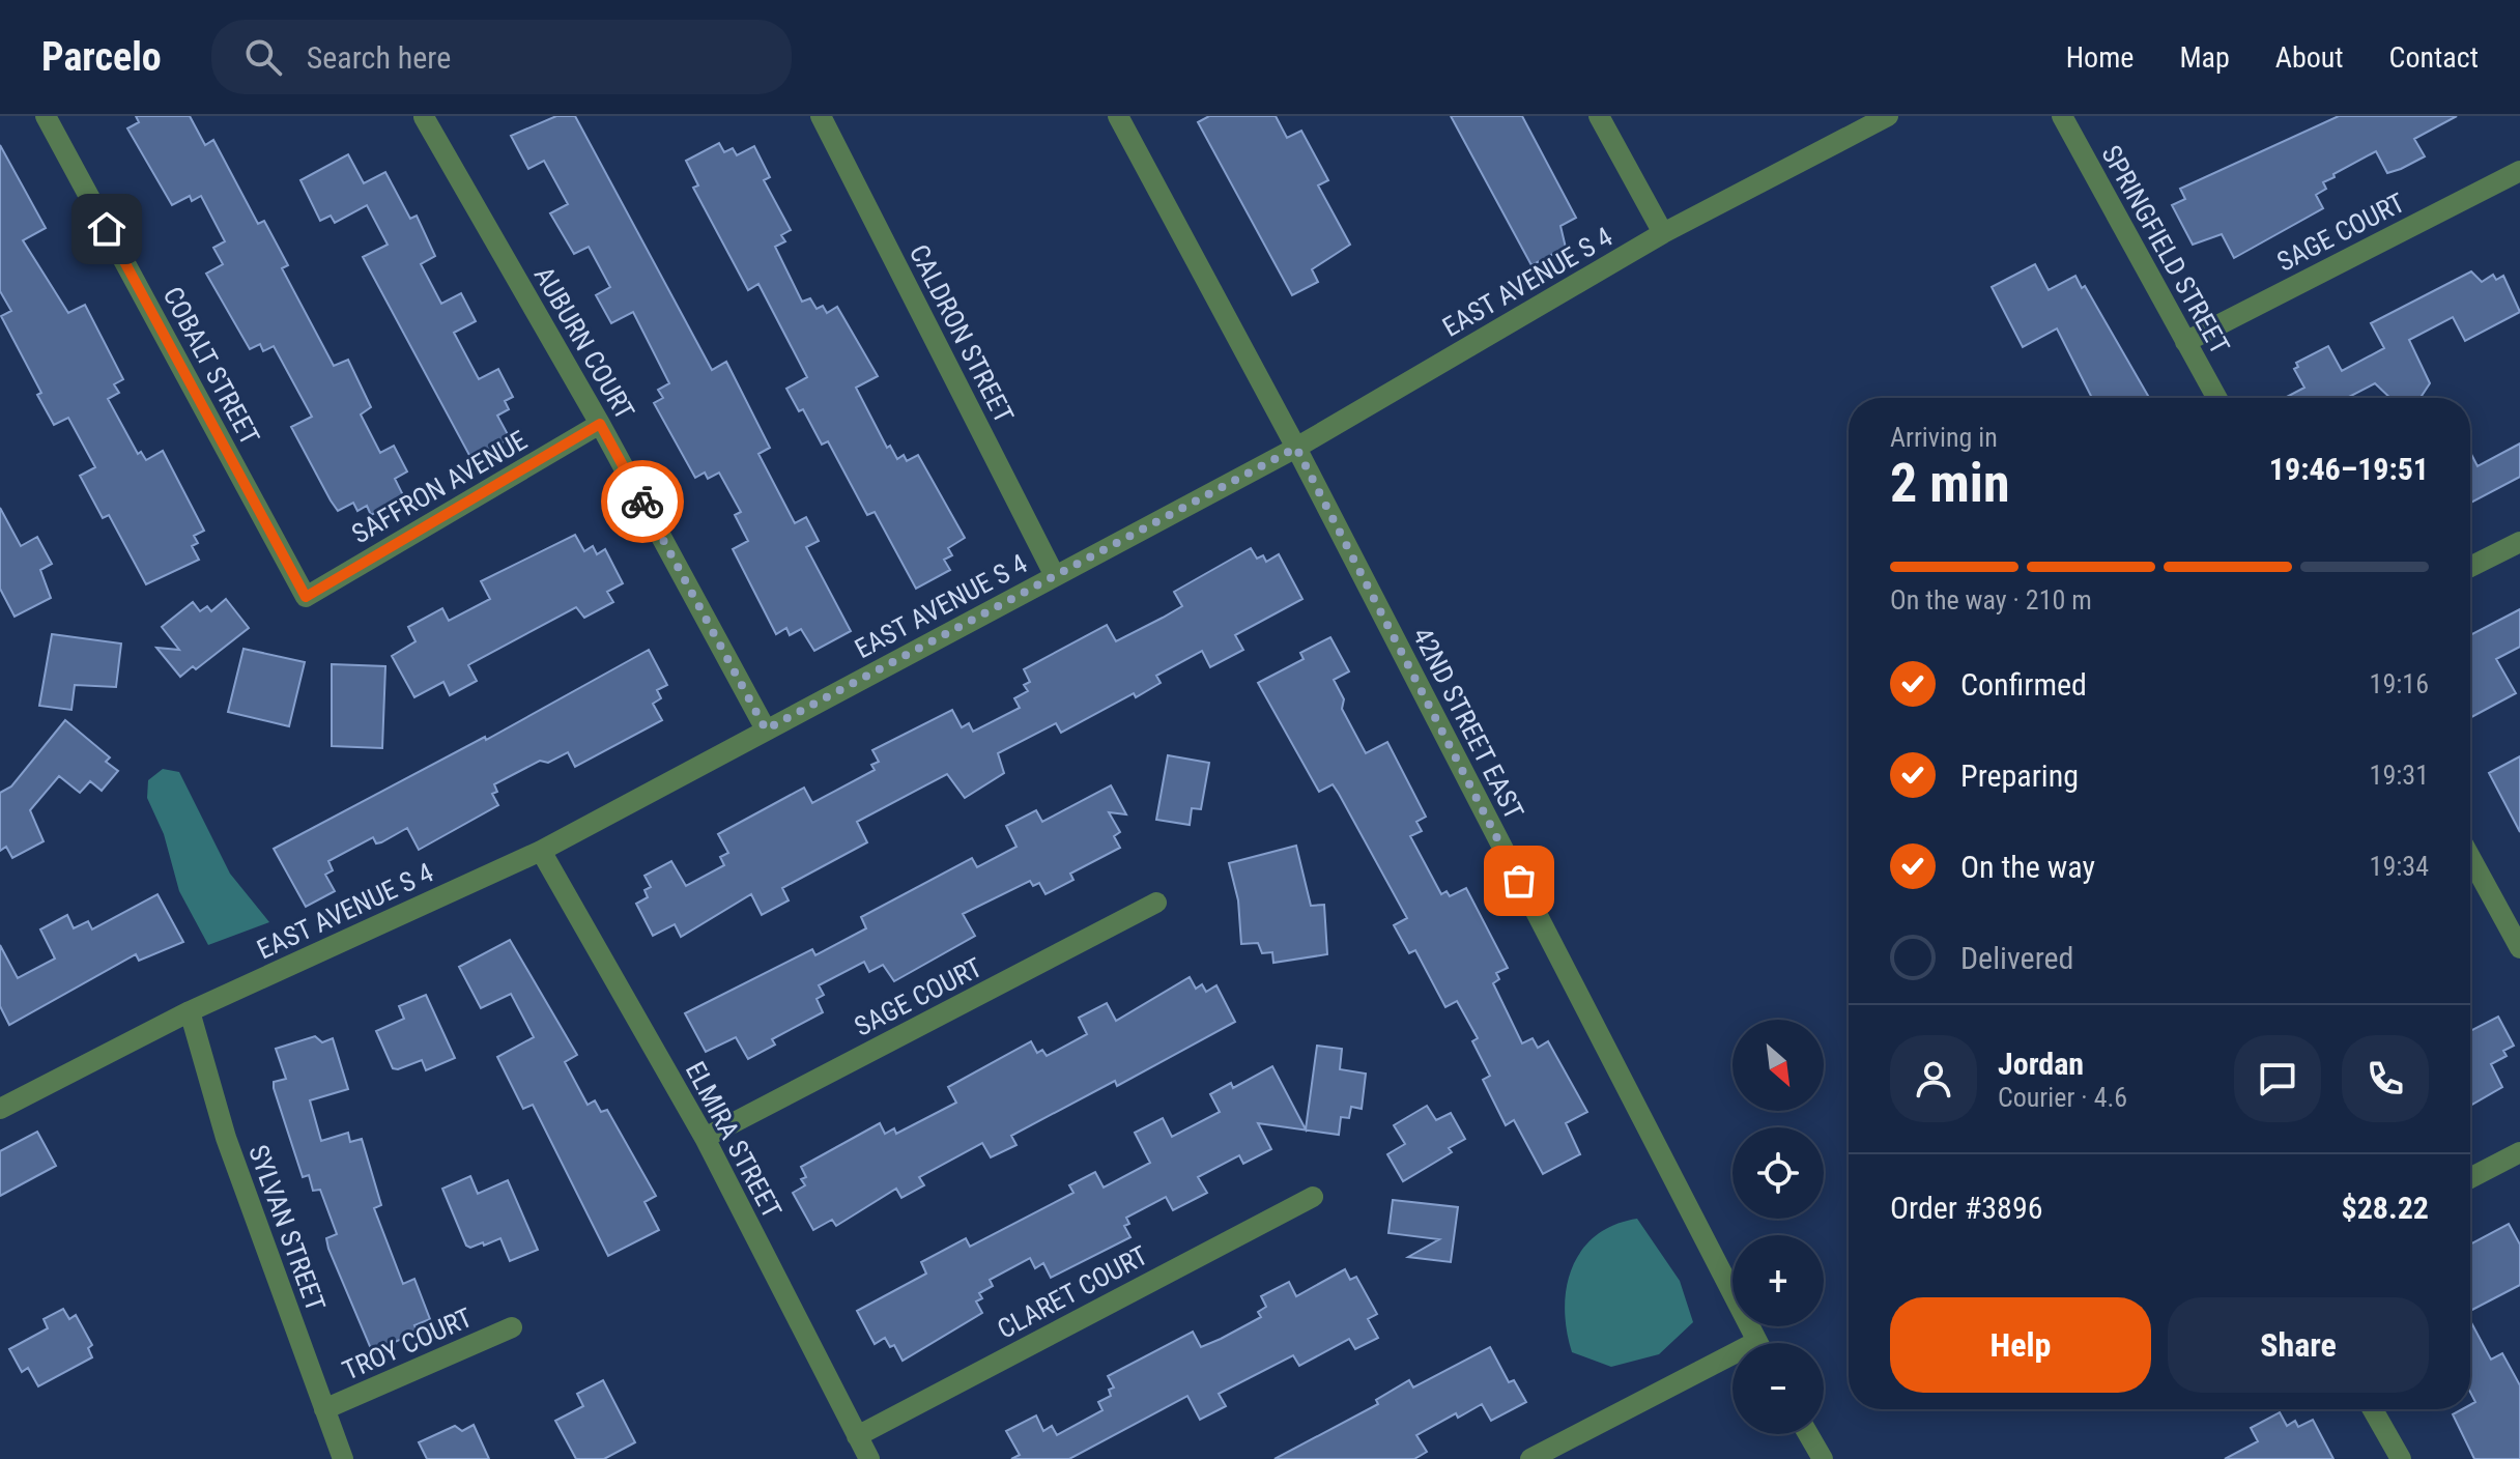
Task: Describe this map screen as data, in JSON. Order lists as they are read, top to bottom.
{
  "streets": {
    "street": [
      "SAGE COURT",
      "SPRINGFIELD STREET",
      "EAST AVENUE S 4",
      "CALDRON STREET",
      "AUBURN COURT",
      "COBALT STREET",
      "SAFFRON AVENUE",
      "42ND STREET EAST",
      "ELMIRA STREET",
      "SYLVAN STREET",
      "CLARET COURT",
      "TROY COURT"
    ]
  },
  "crossings": [
    ["SAGE COURT", "SPRINGFIELD STREET"],
    ["SAGE COURT", "ELMIRA STREET"],
    ["EAST AVENUE S 4", "CALDRON STREET"],
    ["EAST AVENUE S 4", "AUBURN COURT"],
    ["EAST AVENUE S 4", "42ND STREET EAST"],
    ["EAST AVENUE S 4", "ELMIRA STREET"],
    ["EAST AVENUE S 4", "SYLVAN STREET"],
    ["AUBURN COURT", "SAFFRON AVENUE"],
    ["COBALT STREET", "SAFFRON AVENUE"],
    ["ELMIRA STREET", "CLARET COURT"],
    ["SYLVAN STREET", "TROY COURT"]
  ],
  "north": "bottom right",
  "page": {
    "header": "Parcelo",
    "search": "Search here",
    "nav": [
      "Home",
      "Map",
      "About",
      "Contact"
    ],
    "heading": ["2 min", "Arriving in", "19:46–19:51"],
    "panel": [
      "Jordan",
      "Courier · 4.6",
      "Order #3896",
      "$28.22"
    ],
    "bar": "On the way · 210 m",
    "list": [
      ["Confirmed", "19:16"],
      ["Preparing", "19:31"],
      ["On the way", "19:34"],
      "Delivered"
    ],
    "map_buttons": ["+", "−"],
    "buttons": ["Help", "Share"]
  }
}
